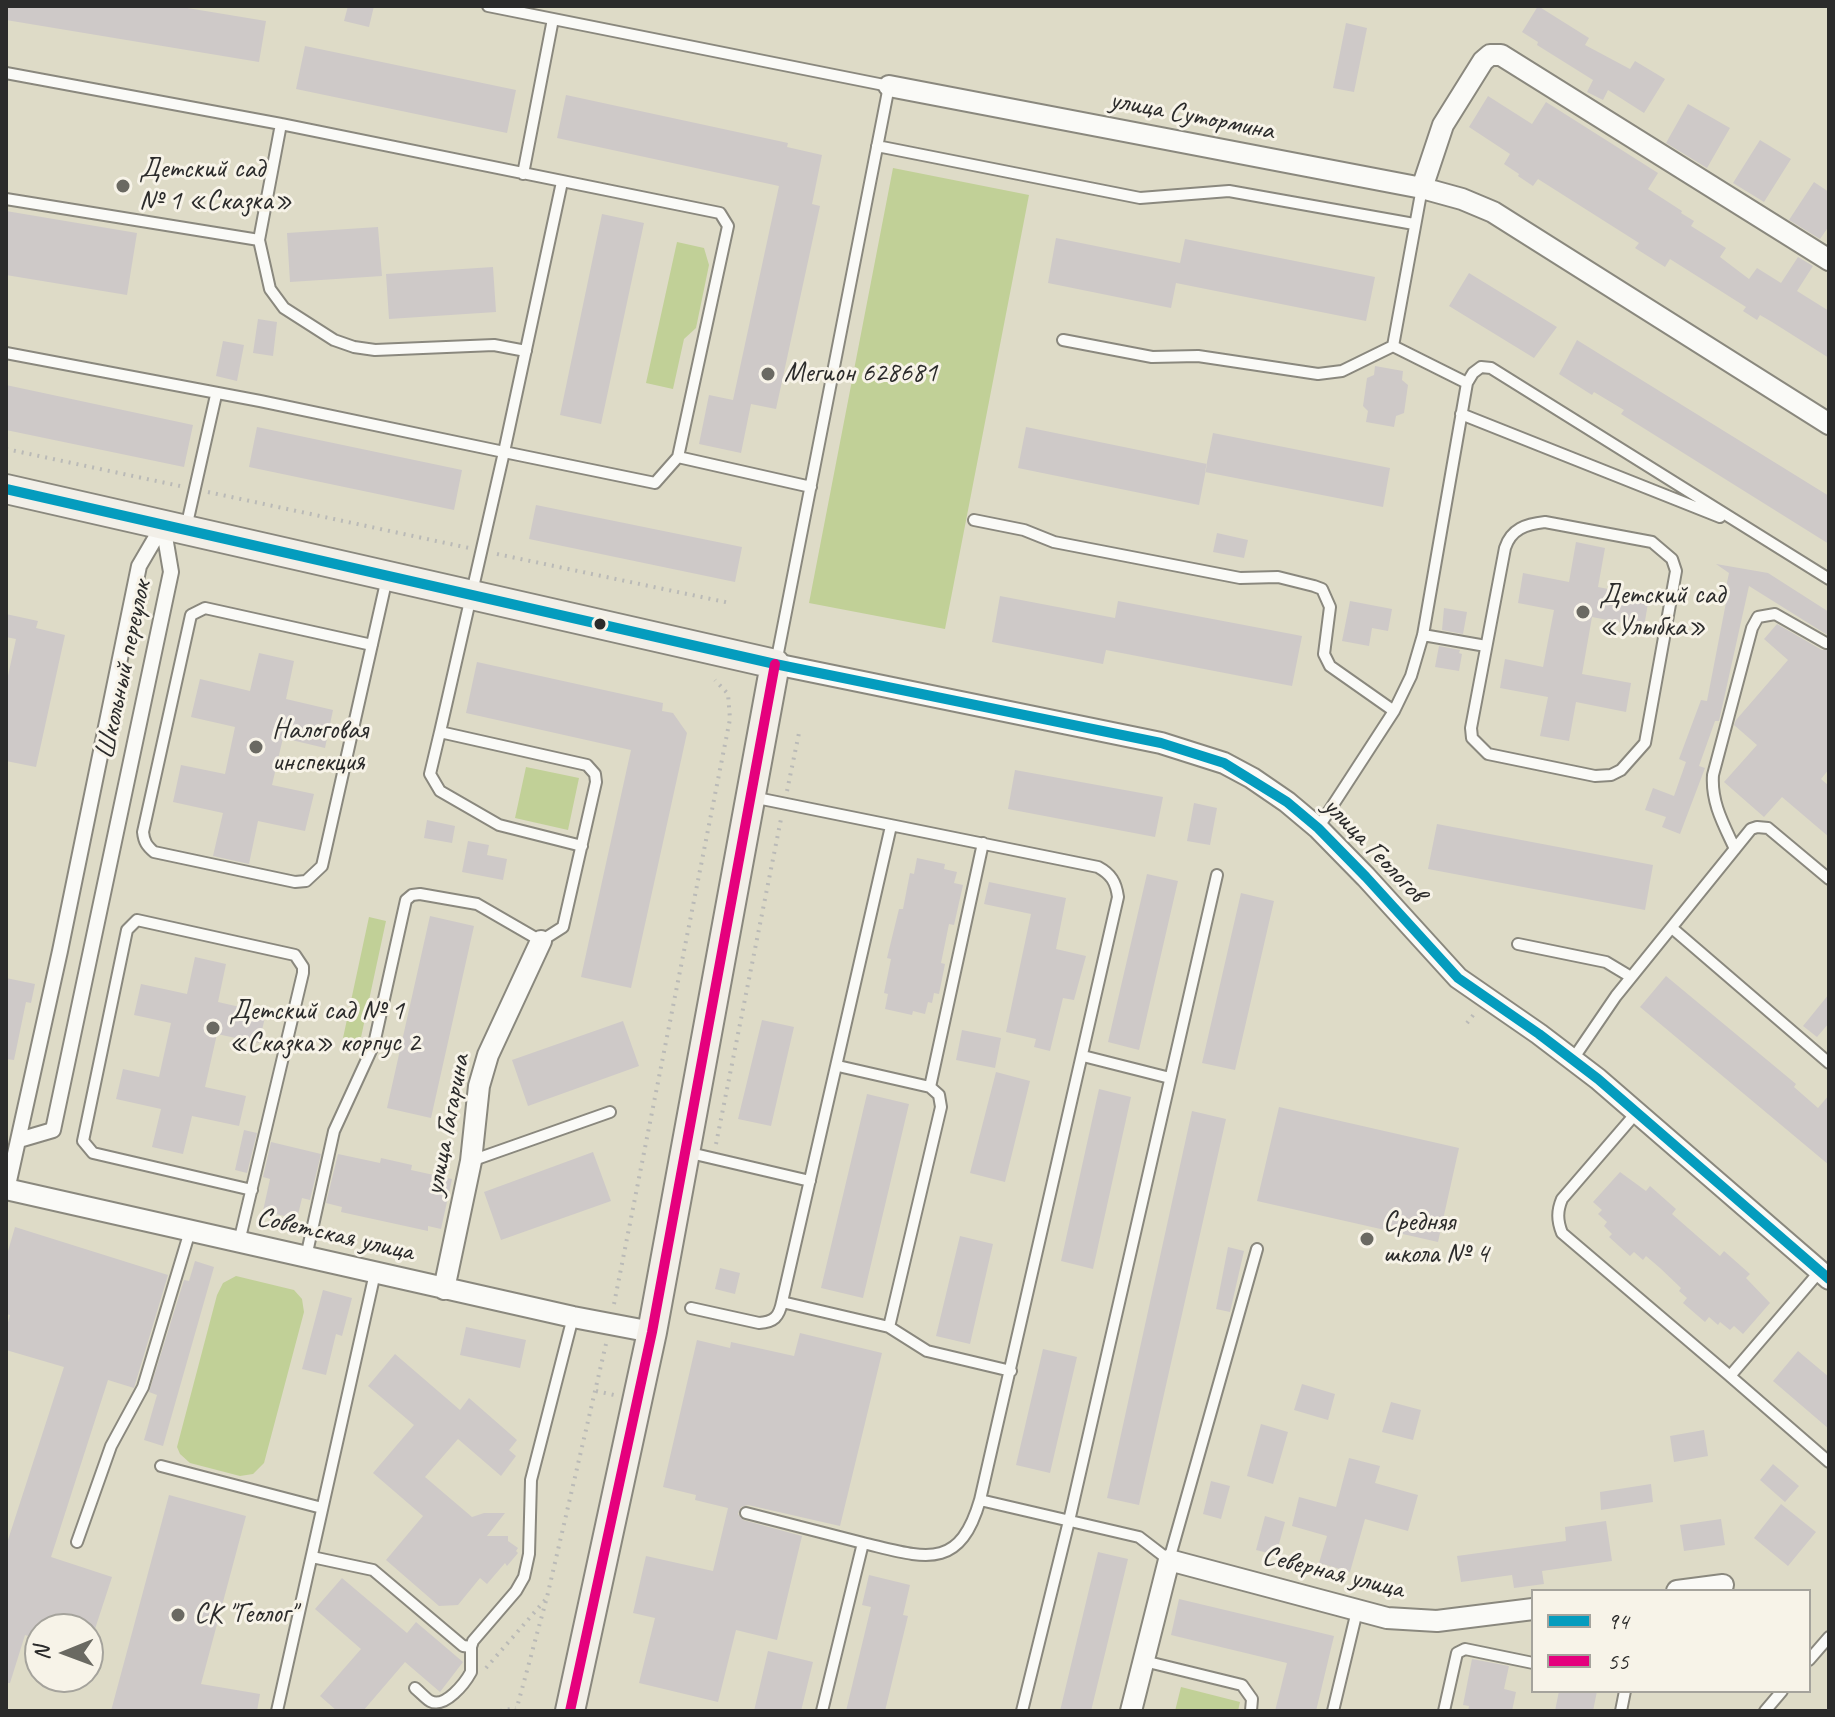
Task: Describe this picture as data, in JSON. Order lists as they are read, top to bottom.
{
  "streets": {
    "street": [
      "улица Сутормина",
      "Школьный переулок",
      "улица Геологов",
      "улица Гагарина",
      "Советская улица",
      "Северная улица"
    ]
  },
  "crossings": [
    ["Школьный переулок", "Советская улица"],
    ["улица Гагарина", "Советская улица"]
  ],
  "places": [
    "Детский сад № 1 «Сказка»",
    "Мегион 628681",
    "Детский сад «Улыбка»",
    "Налоговая инспекция",
    "Детский сад № 1 «Сказка» корпус 2",
    "Средняя школа № 4",
    "СК \"Геолог\""
  ],
  "lines": ["transit line 94", "transit line 55"],
  "legend": ["94", "55"],
  "north": "left"
}
